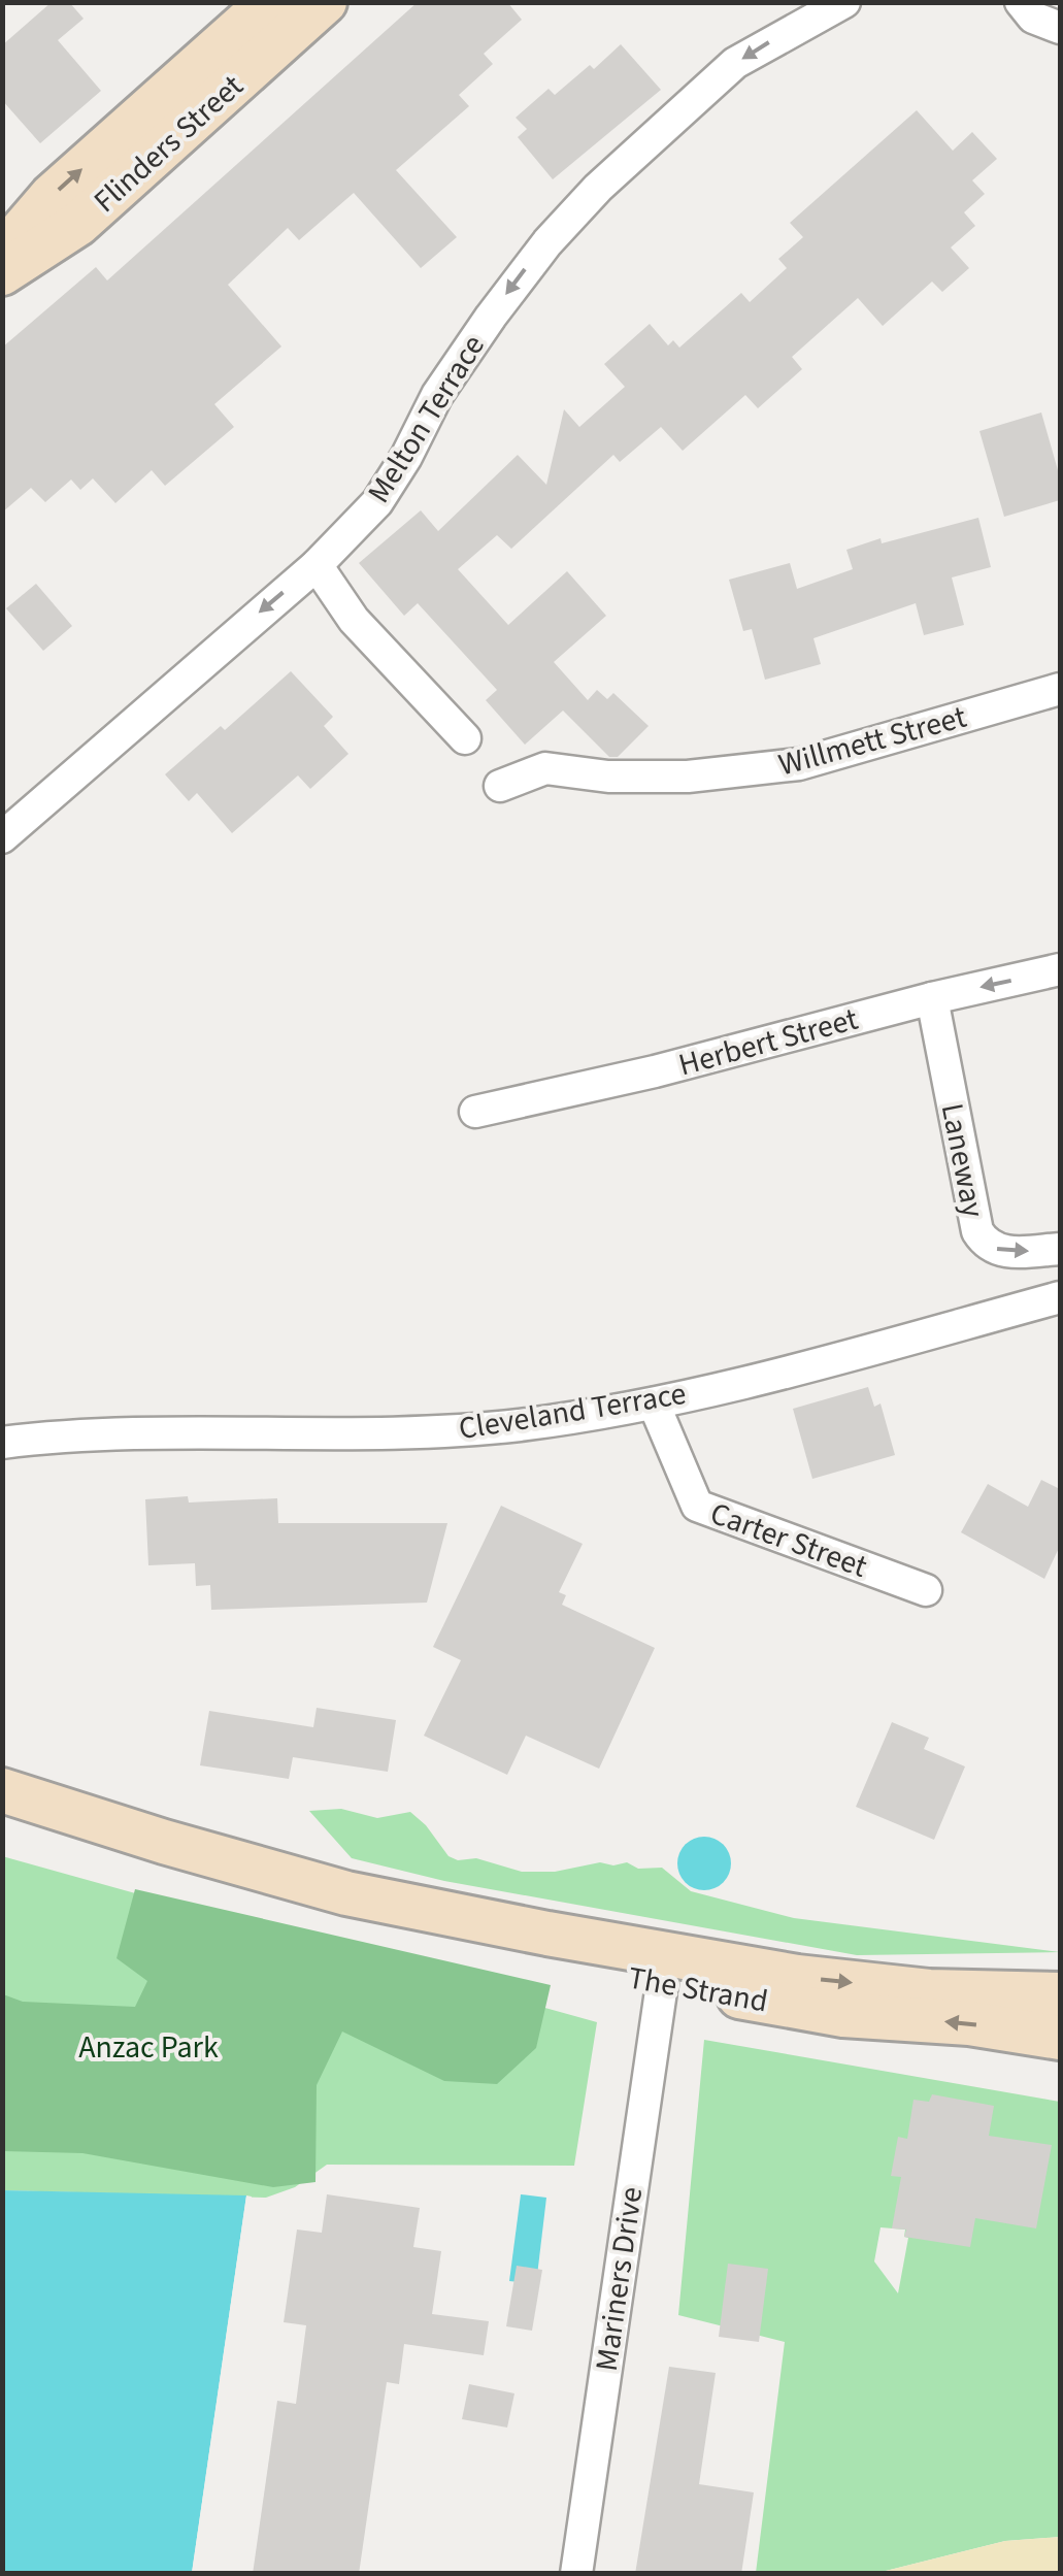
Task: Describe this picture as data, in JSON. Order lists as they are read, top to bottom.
{
  "streets": {
    "street": [
      "Flinders Street",
      "Melton Terrace",
      "Willmett Street",
      "Herbert Street",
      "Laneway",
      "Cleveland Terrace",
      "Carter Street",
      "The Strand",
      "Mariners Drive"
    ]
  },
  "crossings": [
    ["Herbert Street", "Laneway"],
    ["Cleveland Terrace", "Carter Street"],
    ["The Strand", "Mariners Drive"]
  ],
  "one_way": ["Melton Terrace", "Laneway"],
  "parks": ["Anzac Park"]
}
